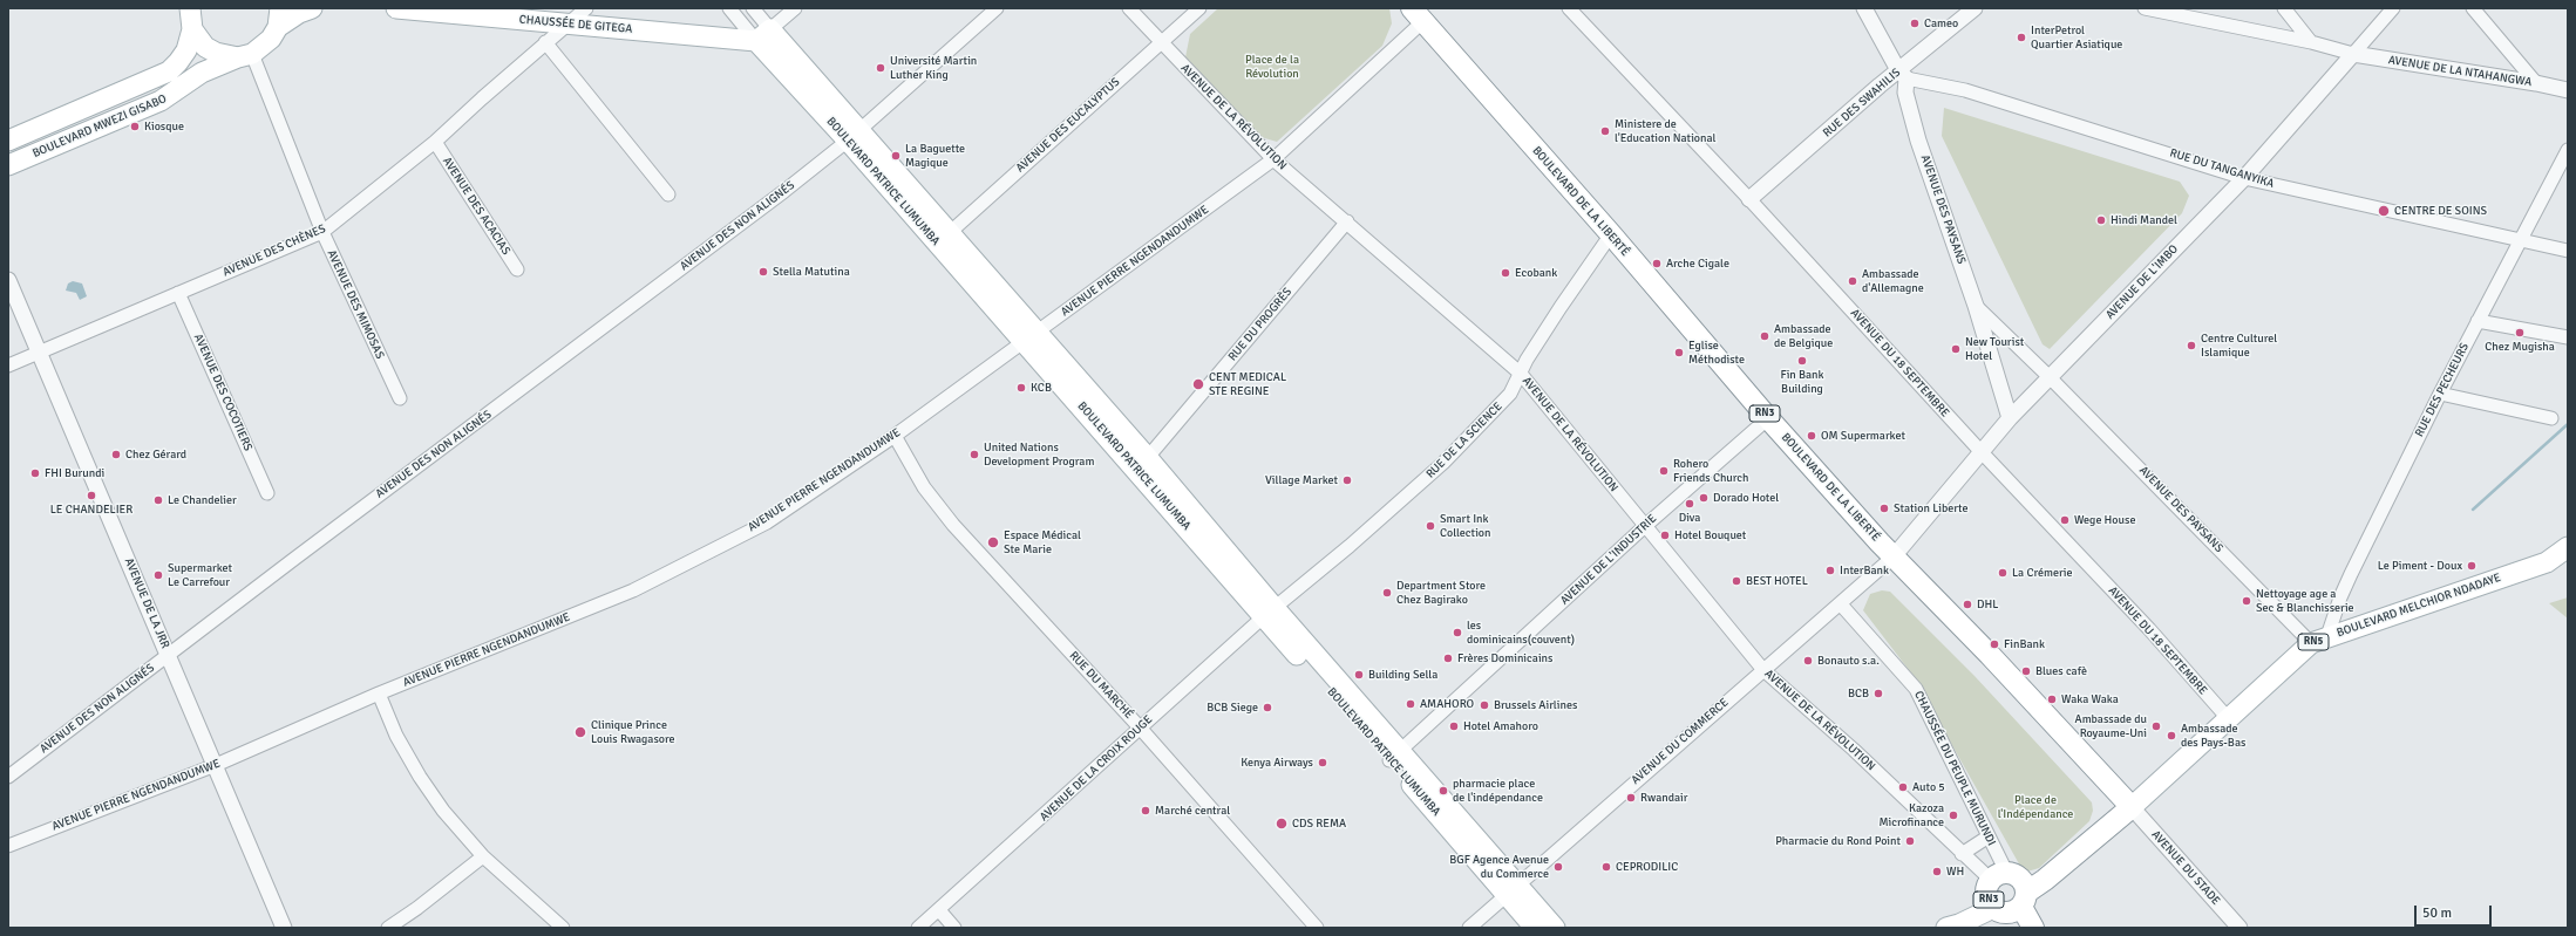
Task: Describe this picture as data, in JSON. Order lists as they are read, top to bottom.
{
  "streets": {
    "highway": ["BOULEVARD DE LA LIBERTÉ", "RN3", "RN5"],
    "main road": [
      "CHAUSSÉE DE GITEGA",
      "BOULEVARD MWEZI GISABO",
      "BOULEVARD PATRICE LUMUMBA",
      "BOULEVARD MELCHIOR NDADAYE"
    ],
    "street": [
      "AVENUE DE LA NTAHANGWA",
      "RUE DES SWAHILIS",
      "AVENUE DE LA RÉVOLUTION",
      "AVENUE DES EUCALYPTUS",
      "RUE DU TANGANYIKA",
      "AVENUE DES ACACIAS",
      "AVENUE DES PAYSANS",
      "AVENUE DES NON ALIGNÉS",
      "AVENUE DES CHÈNES",
      "AVENUE PIERRE NGENDANDUMWE",
      "AVENUE DE L'IMBO",
      "AVENUE DES MIMOSAS",
      "RUE DU PROGRÈS",
      "AVENUE DU 18 SEPTEMBRE",
      "RUE DES PECHEURS",
      "AVENUE DES COCOTIERS",
      "RUE DE LA SCIENCE",
      "AVENUE DE L'INDUSTRIE",
      "AVENUE DE LA JRR",
      "RUE DU MARCHÉ",
      "AVENUE DU COMMERCE",
      "AVENUE DE LA CROIX ROUGE",
      "CHAUSSÉE DU PEUPLE MURUNDI",
      "AVENUE DU STADE"
    ]
  },
  "crossings": [
    ["CHAUSSÉE DE GITEGA", "BOULEVARD PATRICE LUMUMBA"],
    ["CHAUSSÉE DE GITEGA", "AVENUE DES CHÈNES"],
    ["AVENUE DE LA NTAHANGWA", "AVENUE DE L'IMBO"],
    ["RUE DES SWAHILIS", "RUE DU TANGANYIKA"],
    ["RUE DES SWAHILIS", "AVENUE DES PAYSANS"],
    ["RUE DES SWAHILIS", "AVENUE DU 18 SEPTEMBRE"],
    ["AVENUE DE LA RÉVOLUTION", "AVENUE DES EUCALYPTUS"],
    ["AVENUE DE LA RÉVOLUTION", "AVENUE PIERRE NGENDANDUMWE"],
    ["AVENUE DE LA RÉVOLUTION", "RUE DU PROGRÈS"],
    ["AVENUE DE LA RÉVOLUTION", "RN3"],
    ["AVENUE DE LA RÉVOLUTION", "RUE DE LA SCIENCE"],
    ["AVENUE DE LA RÉVOLUTION", "AVENUE DE L'INDUSTRIE"],
    ["AVENUE DE LA RÉVOLUTION", "AVENUE DU COMMERCE"],
    ["AVENUE DE LA RÉVOLUTION", "CHAUSSÉE DU PEUPLE MURUNDI"],
    ["AVENUE DES EUCALYPTUS", "BOULEVARD PATRICE LUMUMBA"],
    ["BOULEVARD MWEZI GISABO", "AVENUE DES MIMOSAS"],
    ["RUE DU TANGANYIKA", "AVENUE DES PAYSANS"],
    ["RUE DU TANGANYIKA", "AVENUE DE L'IMBO"],
    ["RUE DU TANGANYIKA", "RUE DES PECHEURS"],
    ["BOULEVARD PATRICE LUMUMBA", "AVENUE DES NON ALIGNÉS"],
    ["BOULEVARD PATRICE LUMUMBA", "AVENUE PIERRE NGENDANDUMWE"],
    ["BOULEVARD PATRICE LUMUMBA", "RUE DU PROGRÈS"],
    ["BOULEVARD PATRICE LUMUMBA", "RUE DE LA SCIENCE"],
    ["BOULEVARD PATRICE LUMUMBA", "AVENUE DE L'INDUSTRIE"],
    ["BOULEVARD PATRICE LUMUMBA", "AVENUE DU COMMERCE"],
    ["BOULEVARD PATRICE LUMUMBA", "AVENUE DE LA CROIX ROUGE"],
    ["BOULEVARD DE LA LIBERTÉ", "AVENUE PIERRE NGENDANDUMWE"],
    ["BOULEVARD DE LA LIBERTÉ", "AVENUE DE L'IMBO"],
    ["BOULEVARD DE LA LIBERTÉ", "RUE DE LA SCIENCE"],
    ["BOULEVARD DE LA LIBERTÉ", "AVENUE DE L'INDUSTRIE"],
    ["BOULEVARD DE LA LIBERTÉ", "BOULEVARD MELCHIOR NDADAYE"],
    ["BOULEVARD DE LA LIBERTÉ", "RN5"],
    ["BOULEVARD DE LA LIBERTÉ", "AVENUE DU COMMERCE"],
    ["BOULEVARD DE LA LIBERTÉ", "AVENUE DU STADE"],
    ["AVENUE DES ACACIAS", "AVENUE DES CHÈNES"],
    ["AVENUE DES PAYSANS", "AVENUE DE L'IMBO"],
    ["AVENUE DES PAYSANS", "RUE DES PECHEURS"],
    ["AVENUE DES PAYSANS", "BOULEVARD MELCHIOR NDADAYE"],
    ["AVENUE DES NON ALIGNÉS", "AVENUE DE LA JRR"],
    ["AVENUE DES CHÈNES", "AVENUE DES MIMOSAS"],
    ["AVENUE DES CHÈNES", "AVENUE DES COCOTIERS"],
    ["AVENUE DES CHÈNES", "AVENUE DE LA JRR"],
    ["AVENUE PIERRE NGENDANDUMWE", "AVENUE DE LA JRR"],
    ["AVENUE PIERRE NGENDANDUMWE", "RUE DU MARCHÉ"],
    ["AVENUE DE L'IMBO", "AVENUE DU 18 SEPTEMBRE"],
    ["AVENUE DE L'IMBO", "AVENUE DU COMMERCE"],
    ["AVENUE DU 18 SEPTEMBRE", "BOULEVARD MELCHIOR NDADAYE"],
    ["RUE DES PECHEURS", "BOULEVARD MELCHIOR NDADAYE"],
    ["RN3", "RN5"],
    ["RN3", "CHAUSSÉE DU PEUPLE MURUNDI"],
    ["RUE DE LA SCIENCE", "AVENUE DE LA CROIX ROUGE"],
    ["BOULEVARD MELCHIOR NDADAYE", "RN5"],
    ["BOULEVARD MELCHIOR NDADAYE", "AVENUE DU STADE"],
    ["RN5", "AVENUE DU STADE"],
    ["RUE DU MARCHÉ", "AVENUE DE LA CROIX ROUGE"],
    ["AVENUE DU COMMERCE", "CHAUSSÉE DU PEUPLE MURUNDI"]
  ],
  "parks": ["Place de la Révolution", "Place de l'Indépendance"],
  "places": [
    "Cameo",
    "InterPetrol Quartier Asiatique",
    "Université Martin Luther King",
    "Kiosque",
    "Ministere de l'Education National",
    "La Baguette Magique",
    "CENTRE DE SOINS",
    "Hindi Mandel",
    "Arche Cigale",
    "Stella Matutina",
    "Ecobank",
    "Ambassade d'Allemagne",
    "Chez Mugisha",
    "Ambassade de Belgique",
    "Centre Culturel Islamique",
    "New Tourist Hotel",
    "Eglise Méthodiste",
    "Fin Bank Building",
    "CENT MEDICAL STE REGINE",
    "KCB",
    "OM Supermarket",
    "Chez Gérard",
    "United Nations Development Program",
    "Rohero Friends Church",
    "FHI Burundi",
    "Village Market",
    "LE CHANDELIER",
    "Dorado Hotel",
    "Le Chandelier",
    "Diva",
    "Station Liberte",
    "Wege House",
    "Smart Ink Collection",
    "Hotel Bouquet",
    "Espace Médical Ste Marie",
    "Le Piment - Doux",
    "InterBank",
    "La Crémerie",
    "Supermarket Le Carrefour",
    "BEST HOTEL",
    "Department Store Chez Bagirako",
    "Nettoyage age a Sec & Blanchisserie",
    "DHL",
    "les dominicains(couvent)",
    "FinBank",
    "Frères Dominicains",
    "Bonauto s.a.",
    "Blues cafè",
    "Building Sella",
    "BCB",
    "Waka Waka",
    "AMAHORO",
    "Brussels Airlines",
    "BCB Siege",
    "Hotel Amahoro",
    "Ambassade du Royaume-Uni",
    "Clinique Prince Louis Rwagasore",
    "Ambassade des Pays-Bas",
    "Kenya Airways",
    "Auto 5",
    "pharmacie place de l'indépendance",
    "Rwandair",
    "Marché central",
    "Kazoza Microfinance",
    "CDS REMA",
    "Pharmacie du Rond Point",
    "BGF Agence Avenue du Commerce",
    "CEPRODILIC",
    "WH"
  ],
  "scale_bar": "50 m"
}
